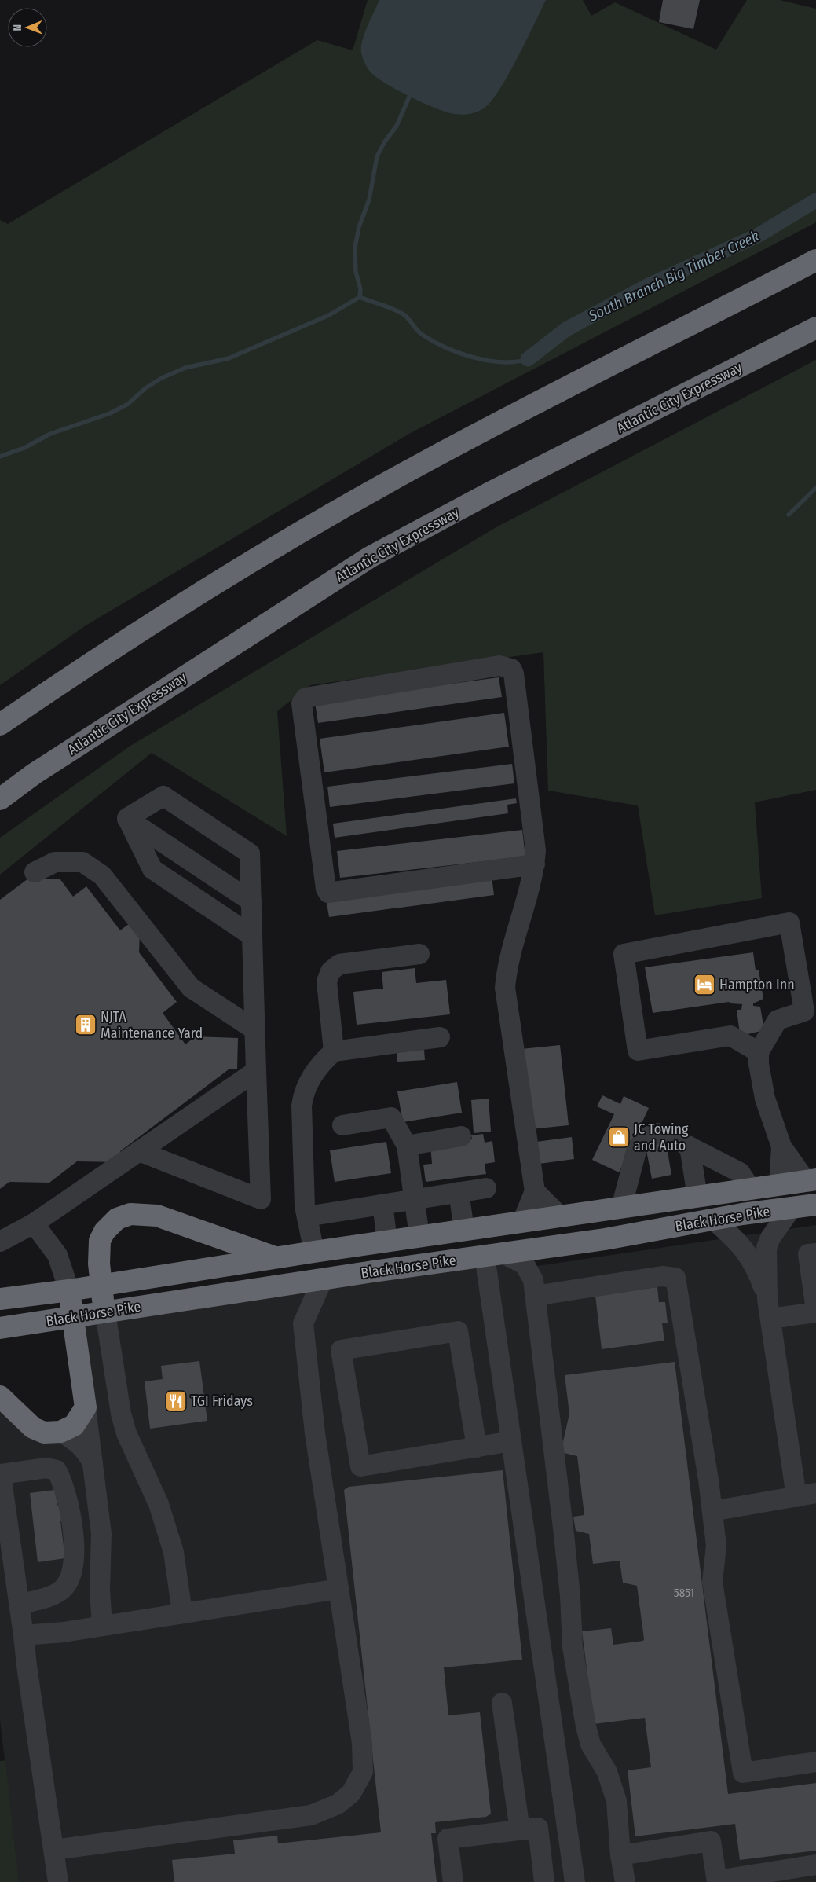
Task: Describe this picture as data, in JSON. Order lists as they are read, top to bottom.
{
  "streets": {
    "highway": ["Atlantic City Expressway", "Black Horse Pike"]
  },
  "water": ["South Branch Big Timber Creek"],
  "places": {
    "hotel": ["Hampton Inn"],
    "building": ["NJTA Maintenance Yard"],
    "shop": ["JC Towing and Auto"],
    "restaurant": ["TGI Fridays"]
  },
  "house_numbers": ["5851"],
  "north": "left"
}
